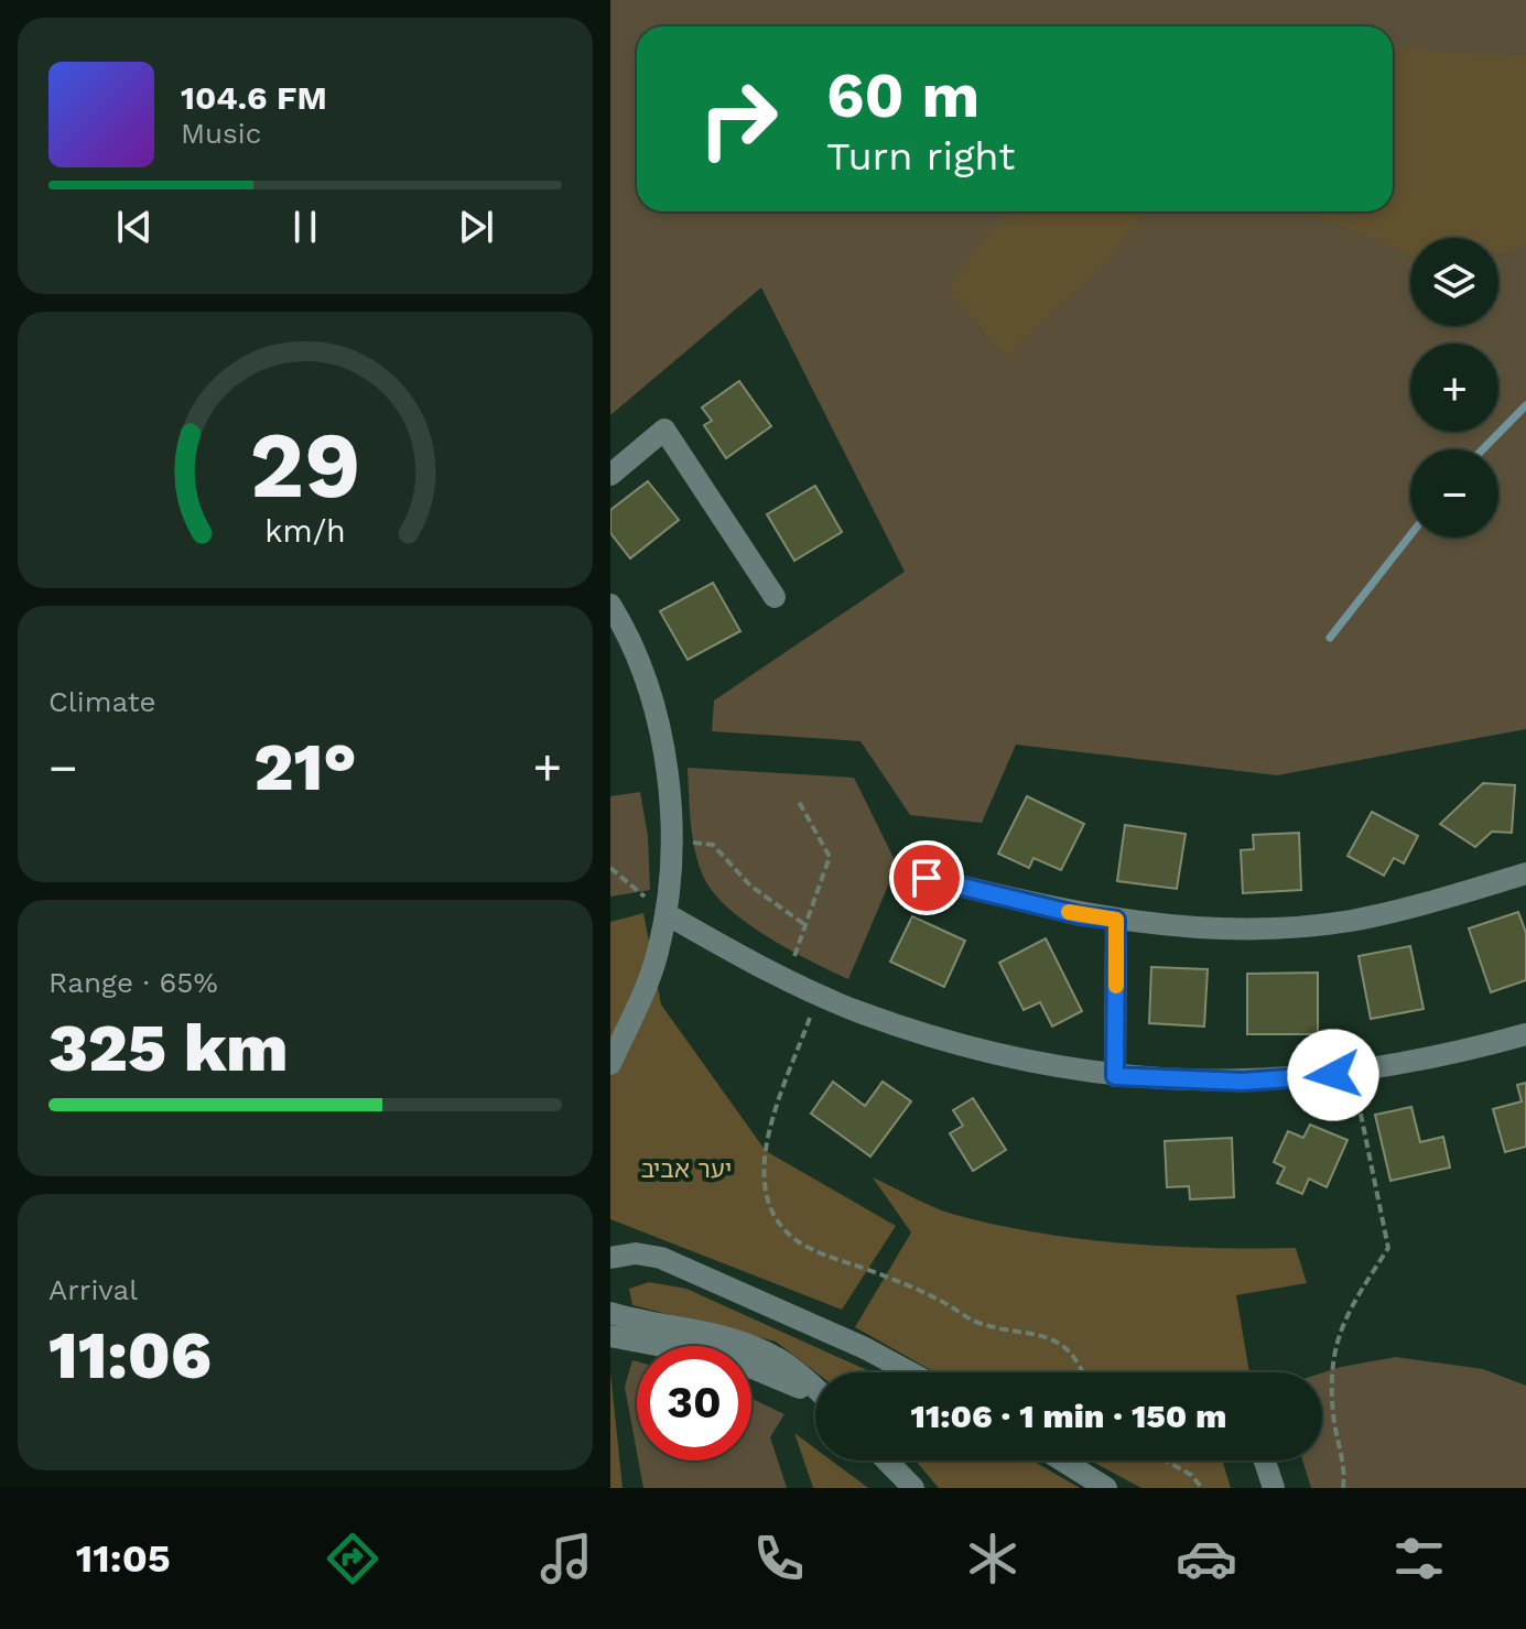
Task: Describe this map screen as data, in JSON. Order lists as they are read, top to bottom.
{
  "parks": ["יער אביב"],
  "page": {
    "turn": ["60 m", "Turn right"],
    "song": ["104.6 FM", "Music"],
    "map_buttons": ["+", "−"],
    "tile": [
      "Climate",
      ["Range · 65%", "325 km"],
      ["Arrival", "11:06"]
    ],
    "heat": ["−", "21°", "+"],
    "limit": "30",
    "trip": "11:06 · 1 min · 150 m",
    "tabs": "11:05",
    "gauge": ["29", "km/h"]
  }
}
